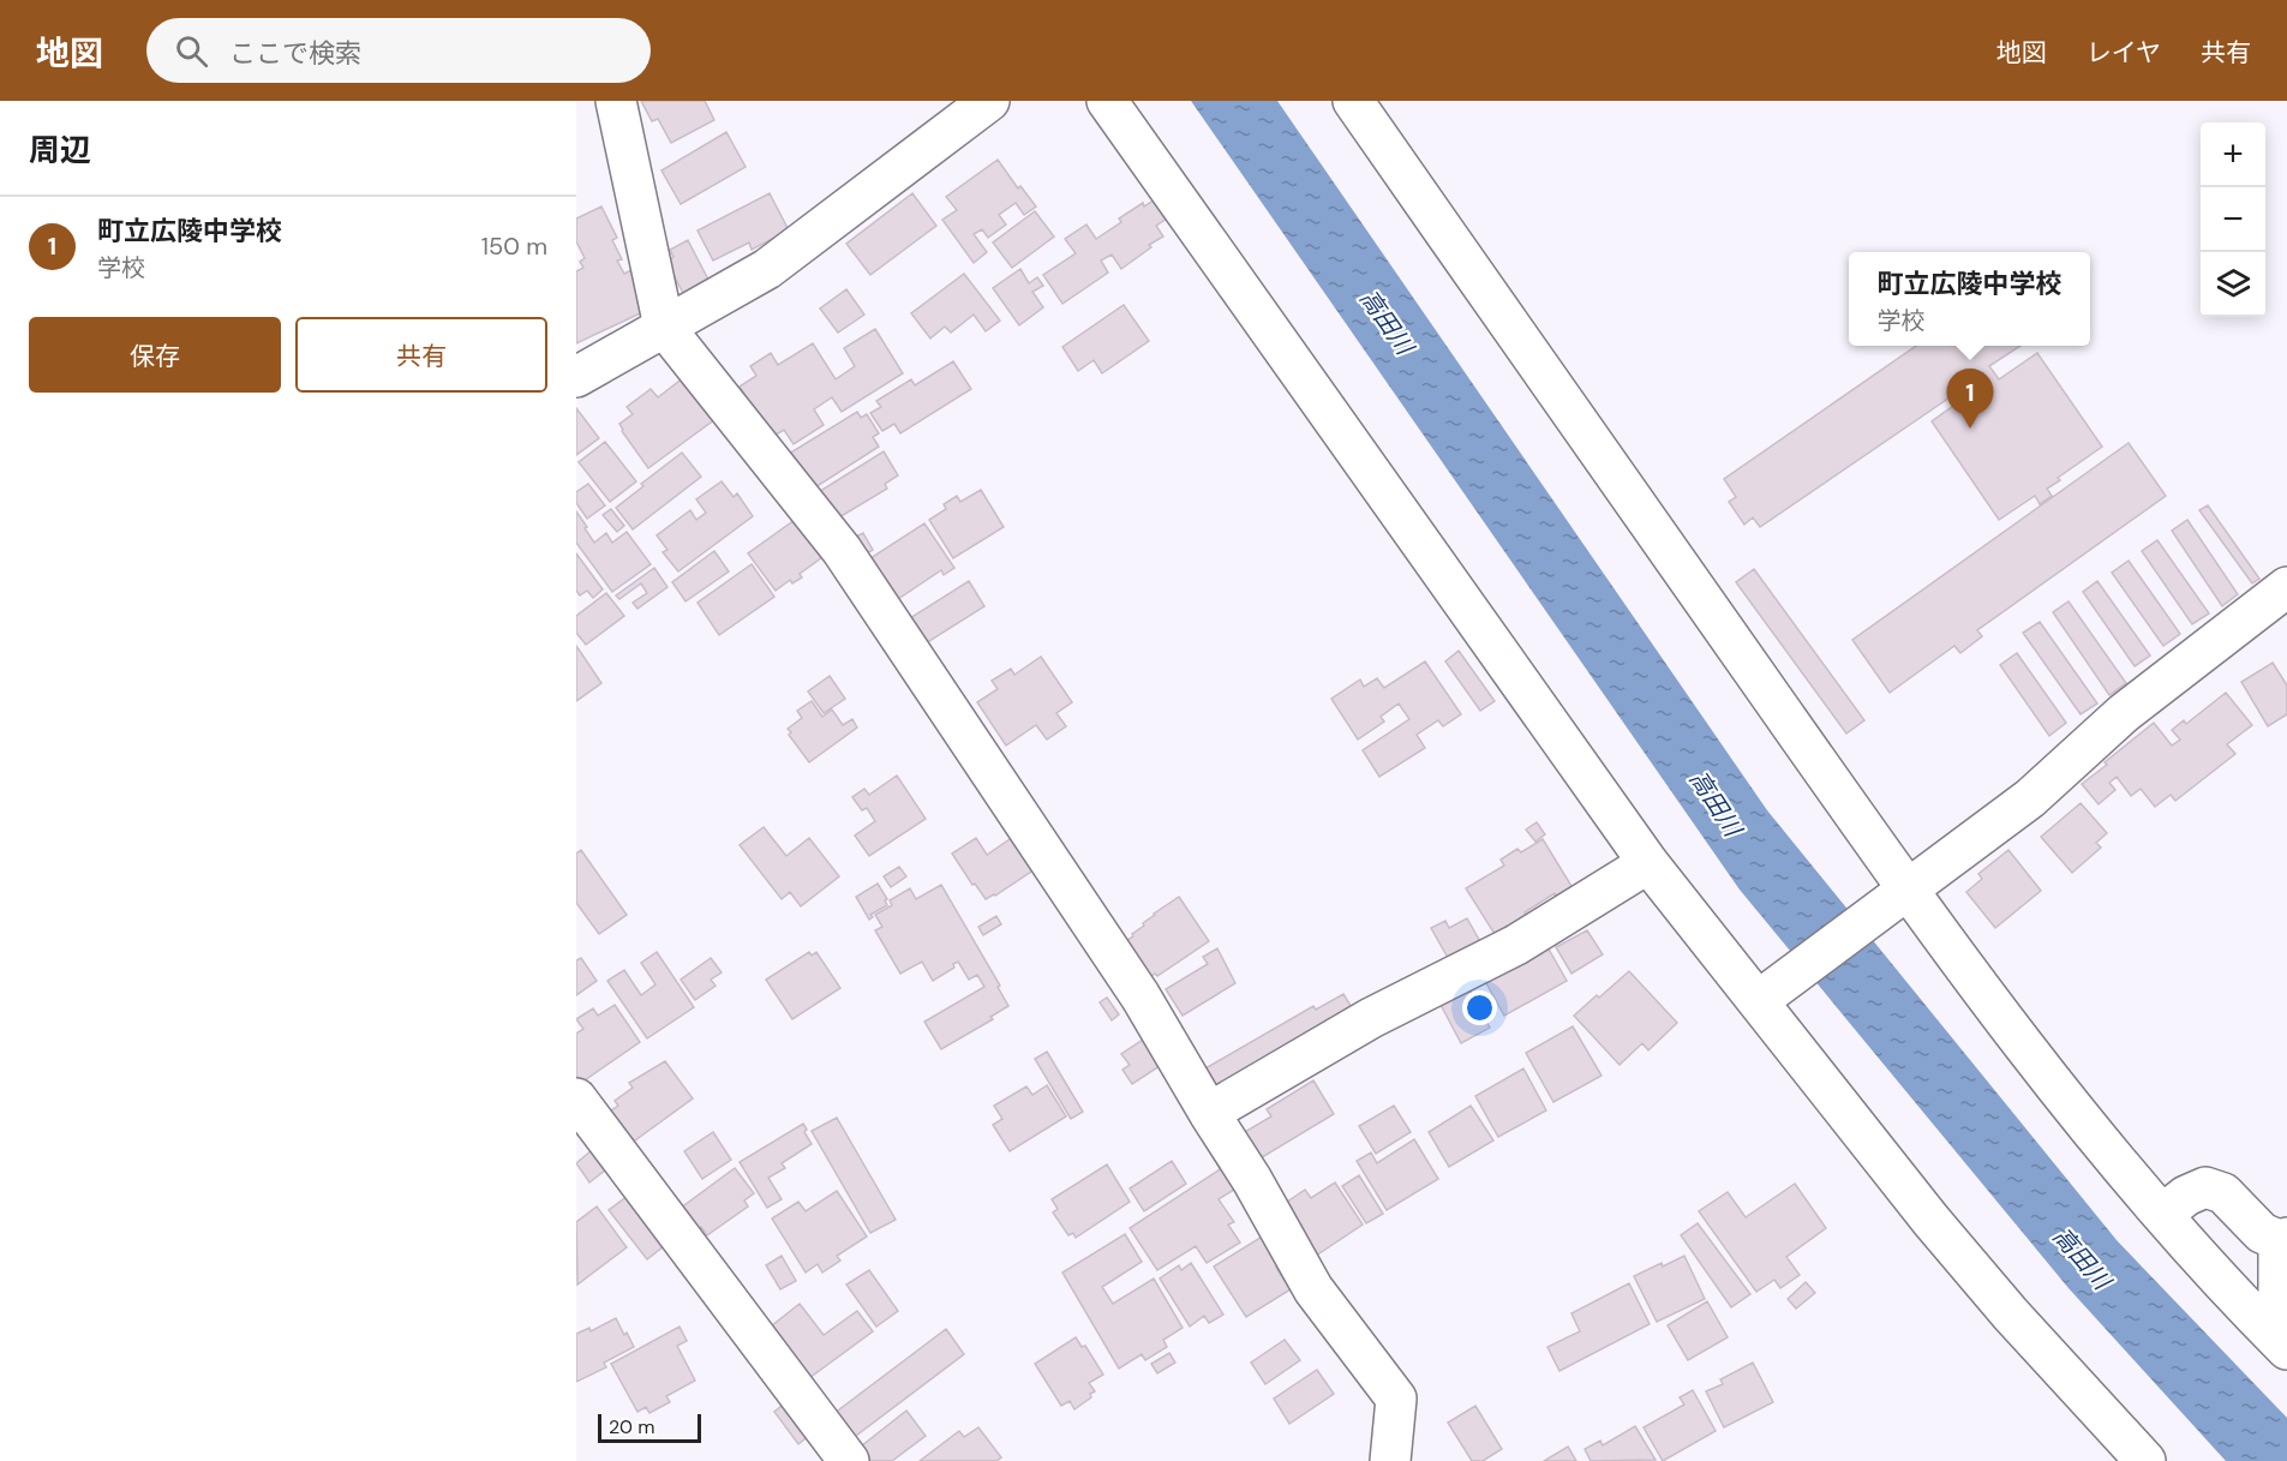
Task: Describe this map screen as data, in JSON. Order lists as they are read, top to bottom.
{
  "water": ["高田川"],
  "scale_bar": "20 m",
  "page": {
    "header": "地図",
    "search": "ここで検索",
    "nav": ["地図", "レイヤ", "共有"],
    "heading": "周辺",
    "map_buttons": ["+", "−"],
    "list": [
      {
        "mark": "1",
        "name": "町立広陵中学校",
        "note": "学校",
        "value": "150 m"
      }
    ],
    "popup": ["町立広陵中学校", "学校"],
    "buttons": ["保存", "共有"],
    "pins": "1",
    "scale": "20 m"
  }
}
